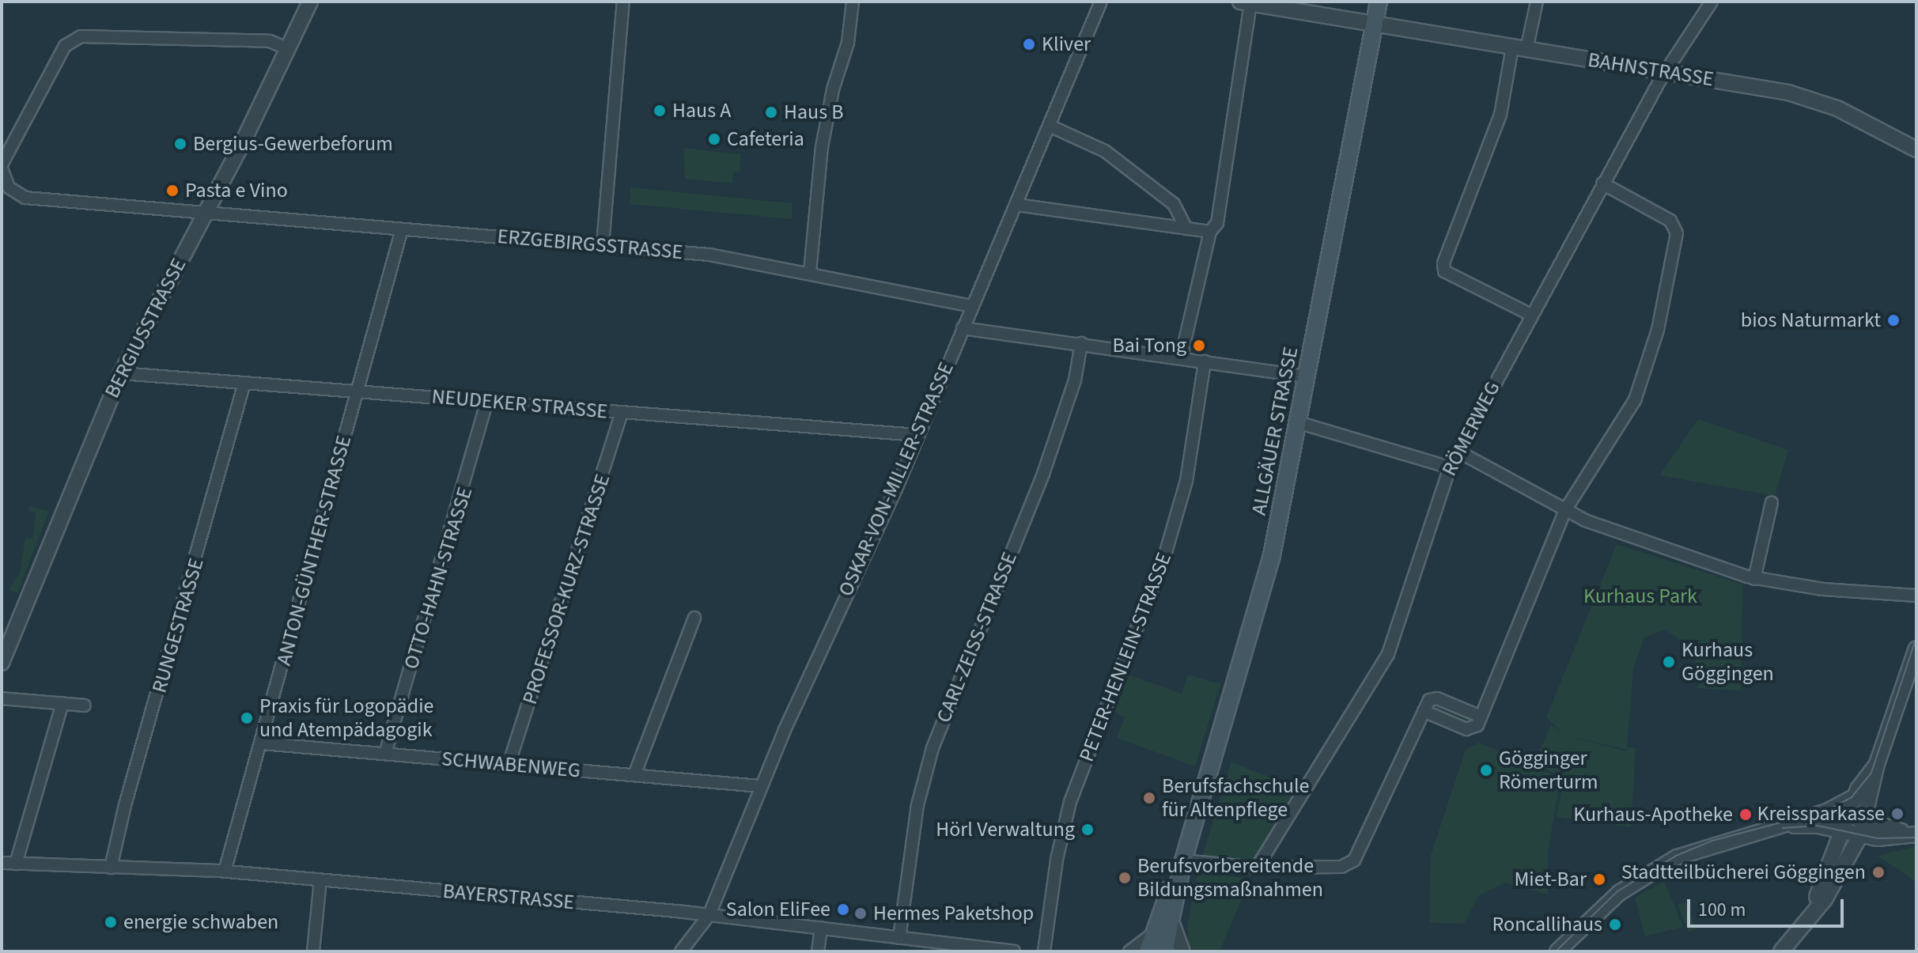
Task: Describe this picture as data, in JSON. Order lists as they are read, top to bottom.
{
  "streets": {
    "main road": ["ALLGÄUER STRASSE"],
    "street": [
      "BAHNSTRASSE",
      "ERZGEBIRGSSTRASSE",
      "BERGIUSSTRASSE",
      "NEUDEKER STRASSE",
      "RÖMERWEG",
      "OSKAR-VON-MILLER-STRASSE",
      "ANTON-GÜNTHER-STRASSE",
      "OTTO-HAHN-STRASSE",
      "PROFESSOR-KURZ-STRASSE",
      "RUNGESTRASSE",
      "CARL-ZEISS-STRASSE",
      "PETER-HENLEIN-STRASSE",
      "SCHWABENWEG",
      "BAYERSTRASSE"
    ]
  },
  "crossings": [
    ["BAHNSTRASSE", "RÖMERWEG"],
    ["BAHNSTRASSE", "ALLGÄUER STRASSE"],
    ["ERZGEBIRGSSTRASSE", "BERGIUSSTRASSE"],
    ["ERZGEBIRGSSTRASSE", "OSKAR-VON-MILLER-STRASSE"],
    ["ERZGEBIRGSSTRASSE", "ANTON-GÜNTHER-STRASSE"],
    ["BERGIUSSTRASSE", "NEUDEKER STRASSE"],
    ["NEUDEKER STRASSE", "OSKAR-VON-MILLER-STRASSE"],
    ["NEUDEKER STRASSE", "ANTON-GÜNTHER-STRASSE"],
    ["NEUDEKER STRASSE", "OTTO-HAHN-STRASSE"],
    ["NEUDEKER STRASSE", "PROFESSOR-KURZ-STRASSE"],
    ["NEUDEKER STRASSE", "RUNGESTRASSE"],
    ["OSKAR-VON-MILLER-STRASSE", "SCHWABENWEG"],
    ["OSKAR-VON-MILLER-STRASSE", "BAYERSTRASSE"],
    ["ANTON-GÜNTHER-STRASSE", "SCHWABENWEG"],
    ["ANTON-GÜNTHER-STRASSE", "BAYERSTRASSE"],
    ["OTTO-HAHN-STRASSE", "SCHWABENWEG"],
    ["PROFESSOR-KURZ-STRASSE", "SCHWABENWEG"],
    ["RUNGESTRASSE", "BAYERSTRASSE"],
    ["CARL-ZEISS-STRASSE", "BAYERSTRASSE"]
  ],
  "parks": ["Kurhaus Park"],
  "places": [
    "Kliver",
    "Haus A",
    "Haus B",
    "Cafeteria",
    "Bergius-Gewerbeforum",
    "Pasta e Vino",
    "bios Naturmarkt",
    "Bai Tong",
    "Kurhaus Göggingen",
    "Praxis für Logopädie und Atempädagogik",
    "Gögginger Römerturm",
    "Berufsfachschule für Altenpflege",
    "Kreissparkasse",
    "Kurhaus-Apotheke",
    "Hörl Verwaltung",
    "Stadtteilbücherei Göggingen",
    "Berufsvorbereitende Bildungsmaßnahmen",
    "Miet-Bar",
    "Salon EliFee",
    "Hermes Paketshop",
    "energie schwaben",
    "Roncallihaus"
  ],
  "scale_bar": "100 m"
}
